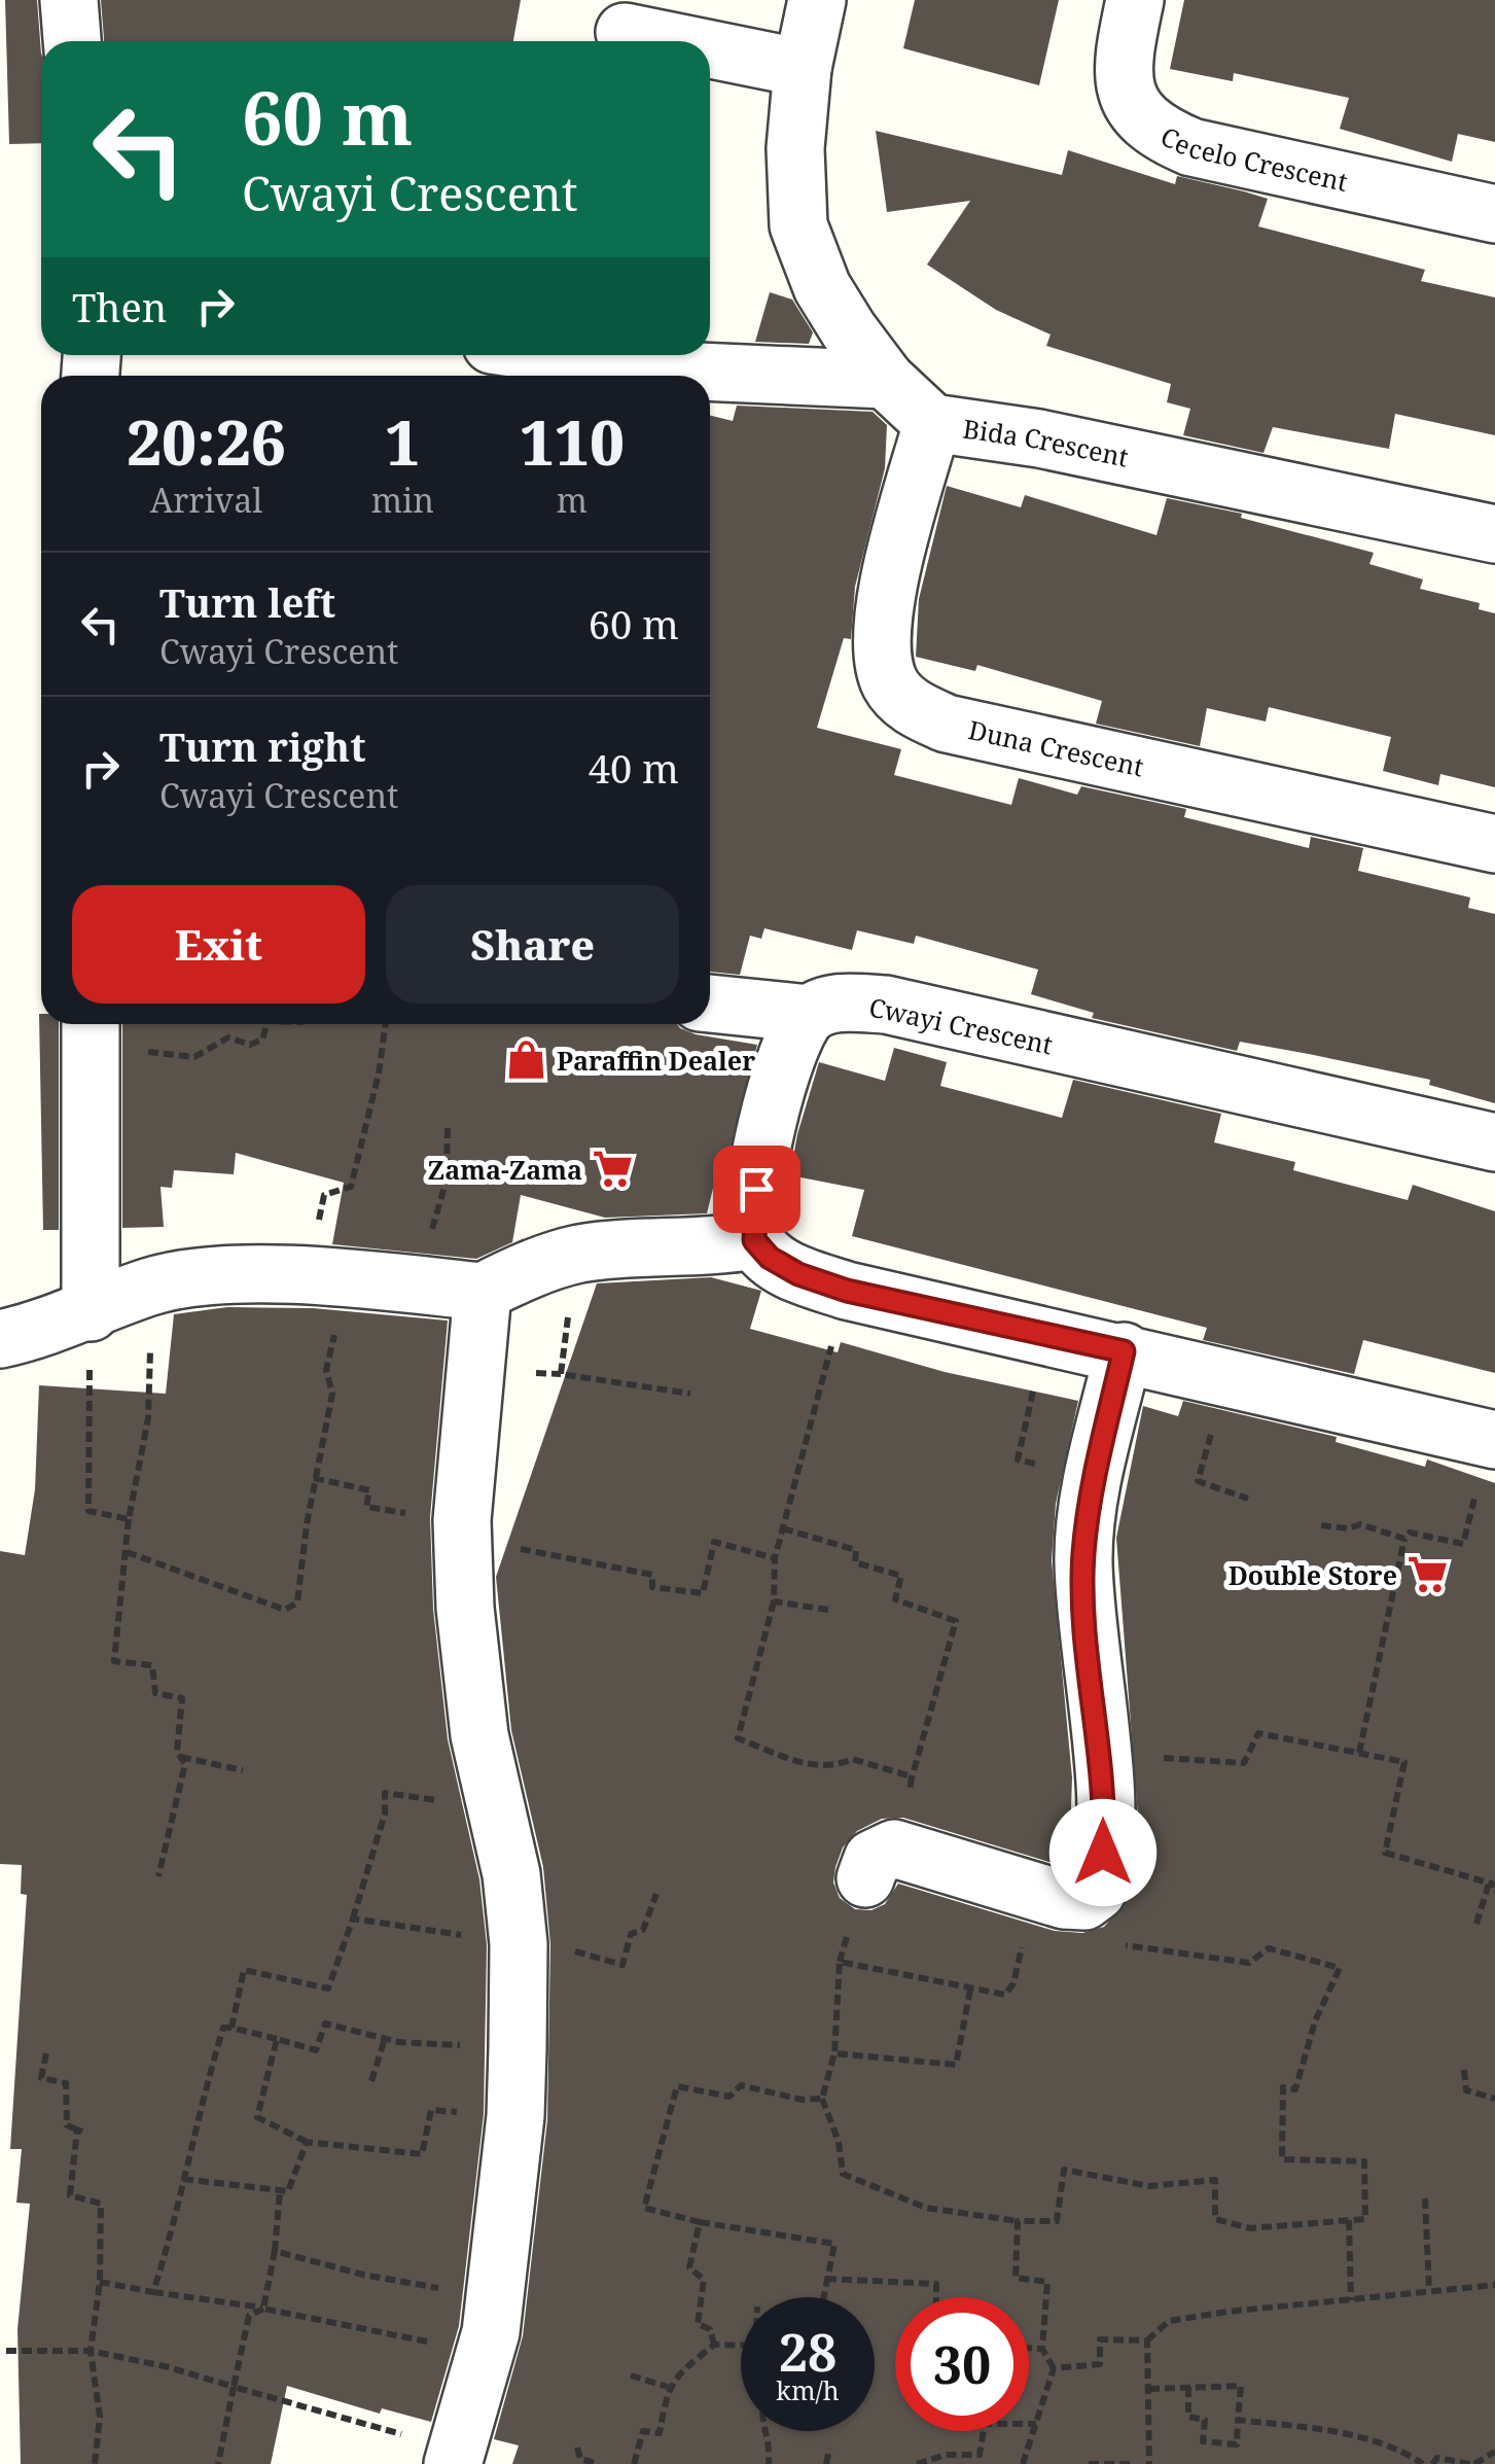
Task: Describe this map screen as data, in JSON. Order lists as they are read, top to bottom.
{
  "streets": {
    "street": [
      "Cecelo Crescent",
      "Bida Crescent",
      "Duna Crescent",
      "Cwayi Crescent"
    ]
  },
  "crossings": [
    ["Bida Crescent", "Duna Crescent"]
  ],
  "places": {
    "shop": ["Paraffin Dealer"],
    "supermarket": ["Zama-Zama", "Double Store"]
  },
  "page": {
    "turn": ["60 m", "Cwayi Crescent"],
    "then": "Then",
    "eta": [
      "20:26",
      "Arrival",
      "1",
      "min",
      "110",
      "m"
    ],
    "list": [
      {
        "name": "Turn left",
        "note": "Cwayi Crescent",
        "value": "60 m"
      },
      {
        "name": "Turn right",
        "note": "Cwayi Crescent",
        "value": "40 m"
      }
    ],
    "buttons": ["Exit", "Share"],
    "speed": "28 km/h",
    "limit": "30"
  }
}
